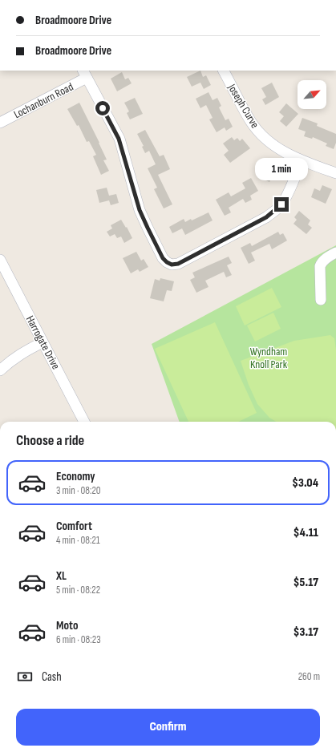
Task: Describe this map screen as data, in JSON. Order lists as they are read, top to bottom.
{
  "streets": {
    "street": ["Lochanburn Road", "Joseph Curve", "Harrogate Drive"]
  },
  "parks": ["Wyndham Knoll Park"],
  "north": "top right",
  "page": {
    "banner": ["Broadmoore Drive", "Broadmoore Drive"],
    "bubble": "1 min",
    "heading": "Choose a ride",
    "list": [
      {
        "name": "Economy",
        "note": "3 min · 08:20",
        "value": "$3.04"
      },
      {
        "name": "Comfort",
        "note": "4 min · 08:21",
        "value": "$4.11"
      },
      {
        "name": "XL",
        "note": "5 min · 08:22",
        "value": "$5.17"
      },
      {
        "name": "Moto",
        "note": "6 min · 08:23",
        "value": "$3.17"
      }
    ],
    "pay": ["Cash", "260 m"],
    "buttons": "Confirm"
  }
}
